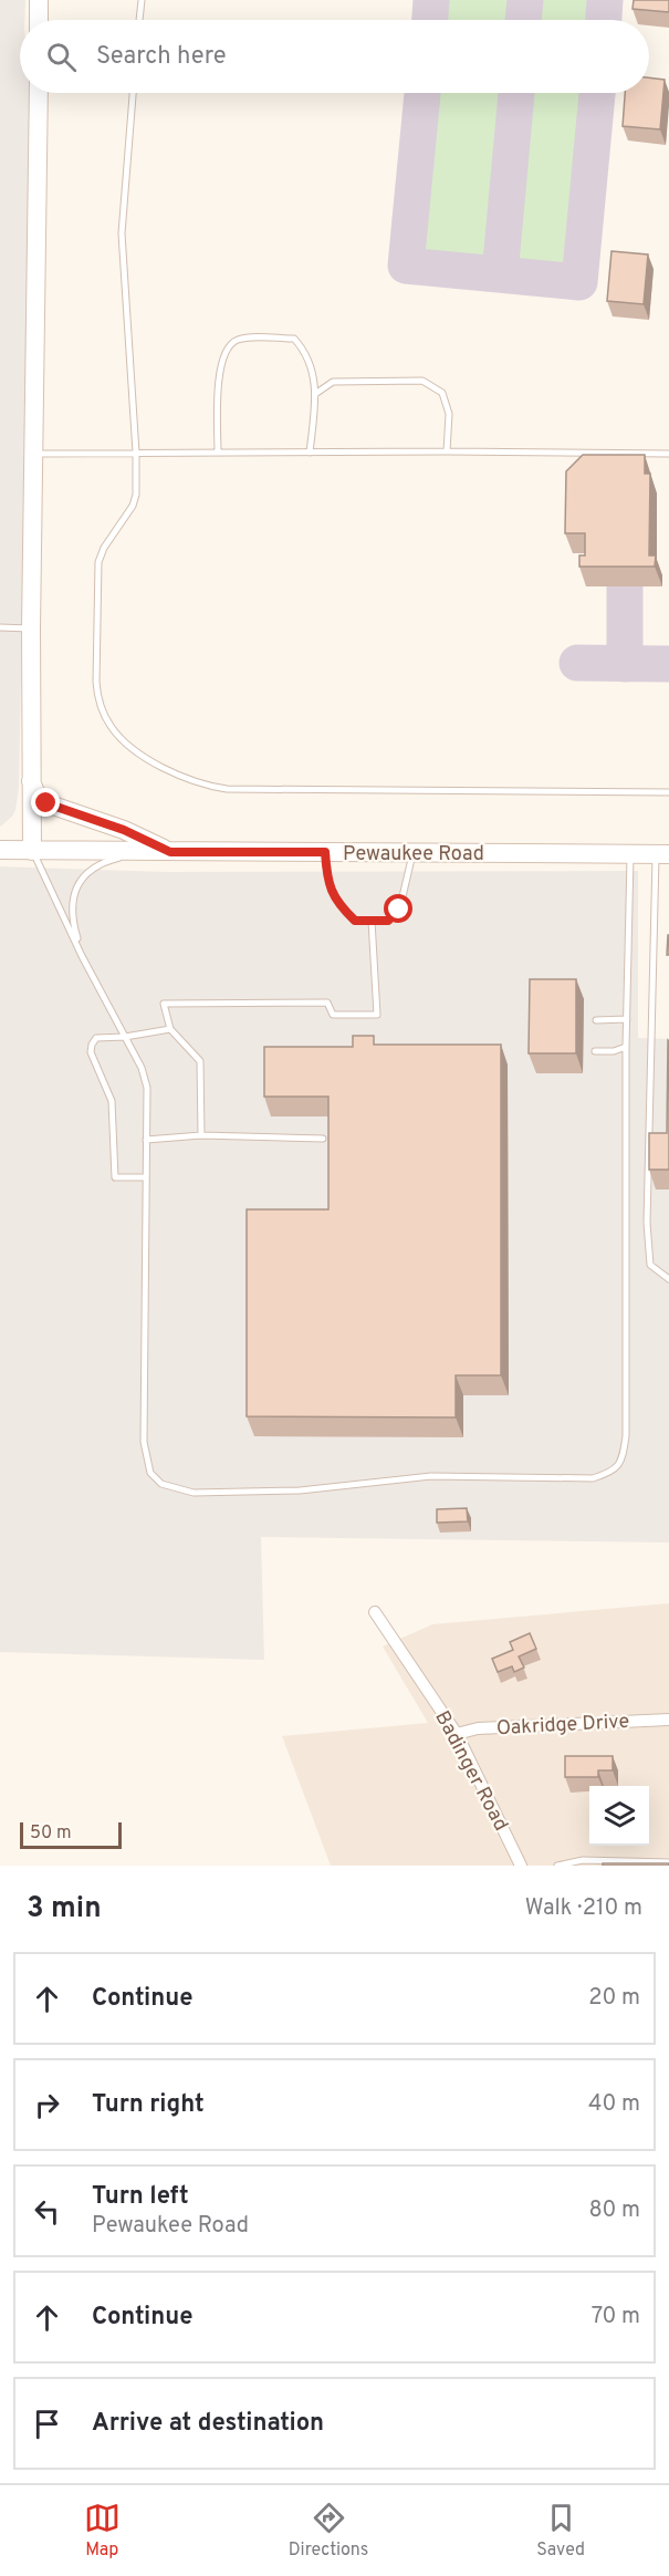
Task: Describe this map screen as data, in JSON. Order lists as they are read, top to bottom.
{
  "streets": {
    "main road": ["Pewaukee Road"],
    "street": ["Oakridge Drive", "Badinger Road"]
  },
  "crossings": [
    ["Oakridge Drive", "Badinger Road"]
  ],
  "scale_bar": "50 m",
  "page": {
    "search": "Search here",
    "scale": "50 m",
    "heading": ["3 min", "Walk · 210 m"],
    "list": [
      ["Continue", "20 m"],
      ["Turn right", "40 m"],
      ["Turn left", "Pewaukee Road", "80 m"],
      ["Continue", "70 m"],
      "Arrive at destination"
    ],
    "nav": ["Map", "Directions", "Saved"]
  }
}
